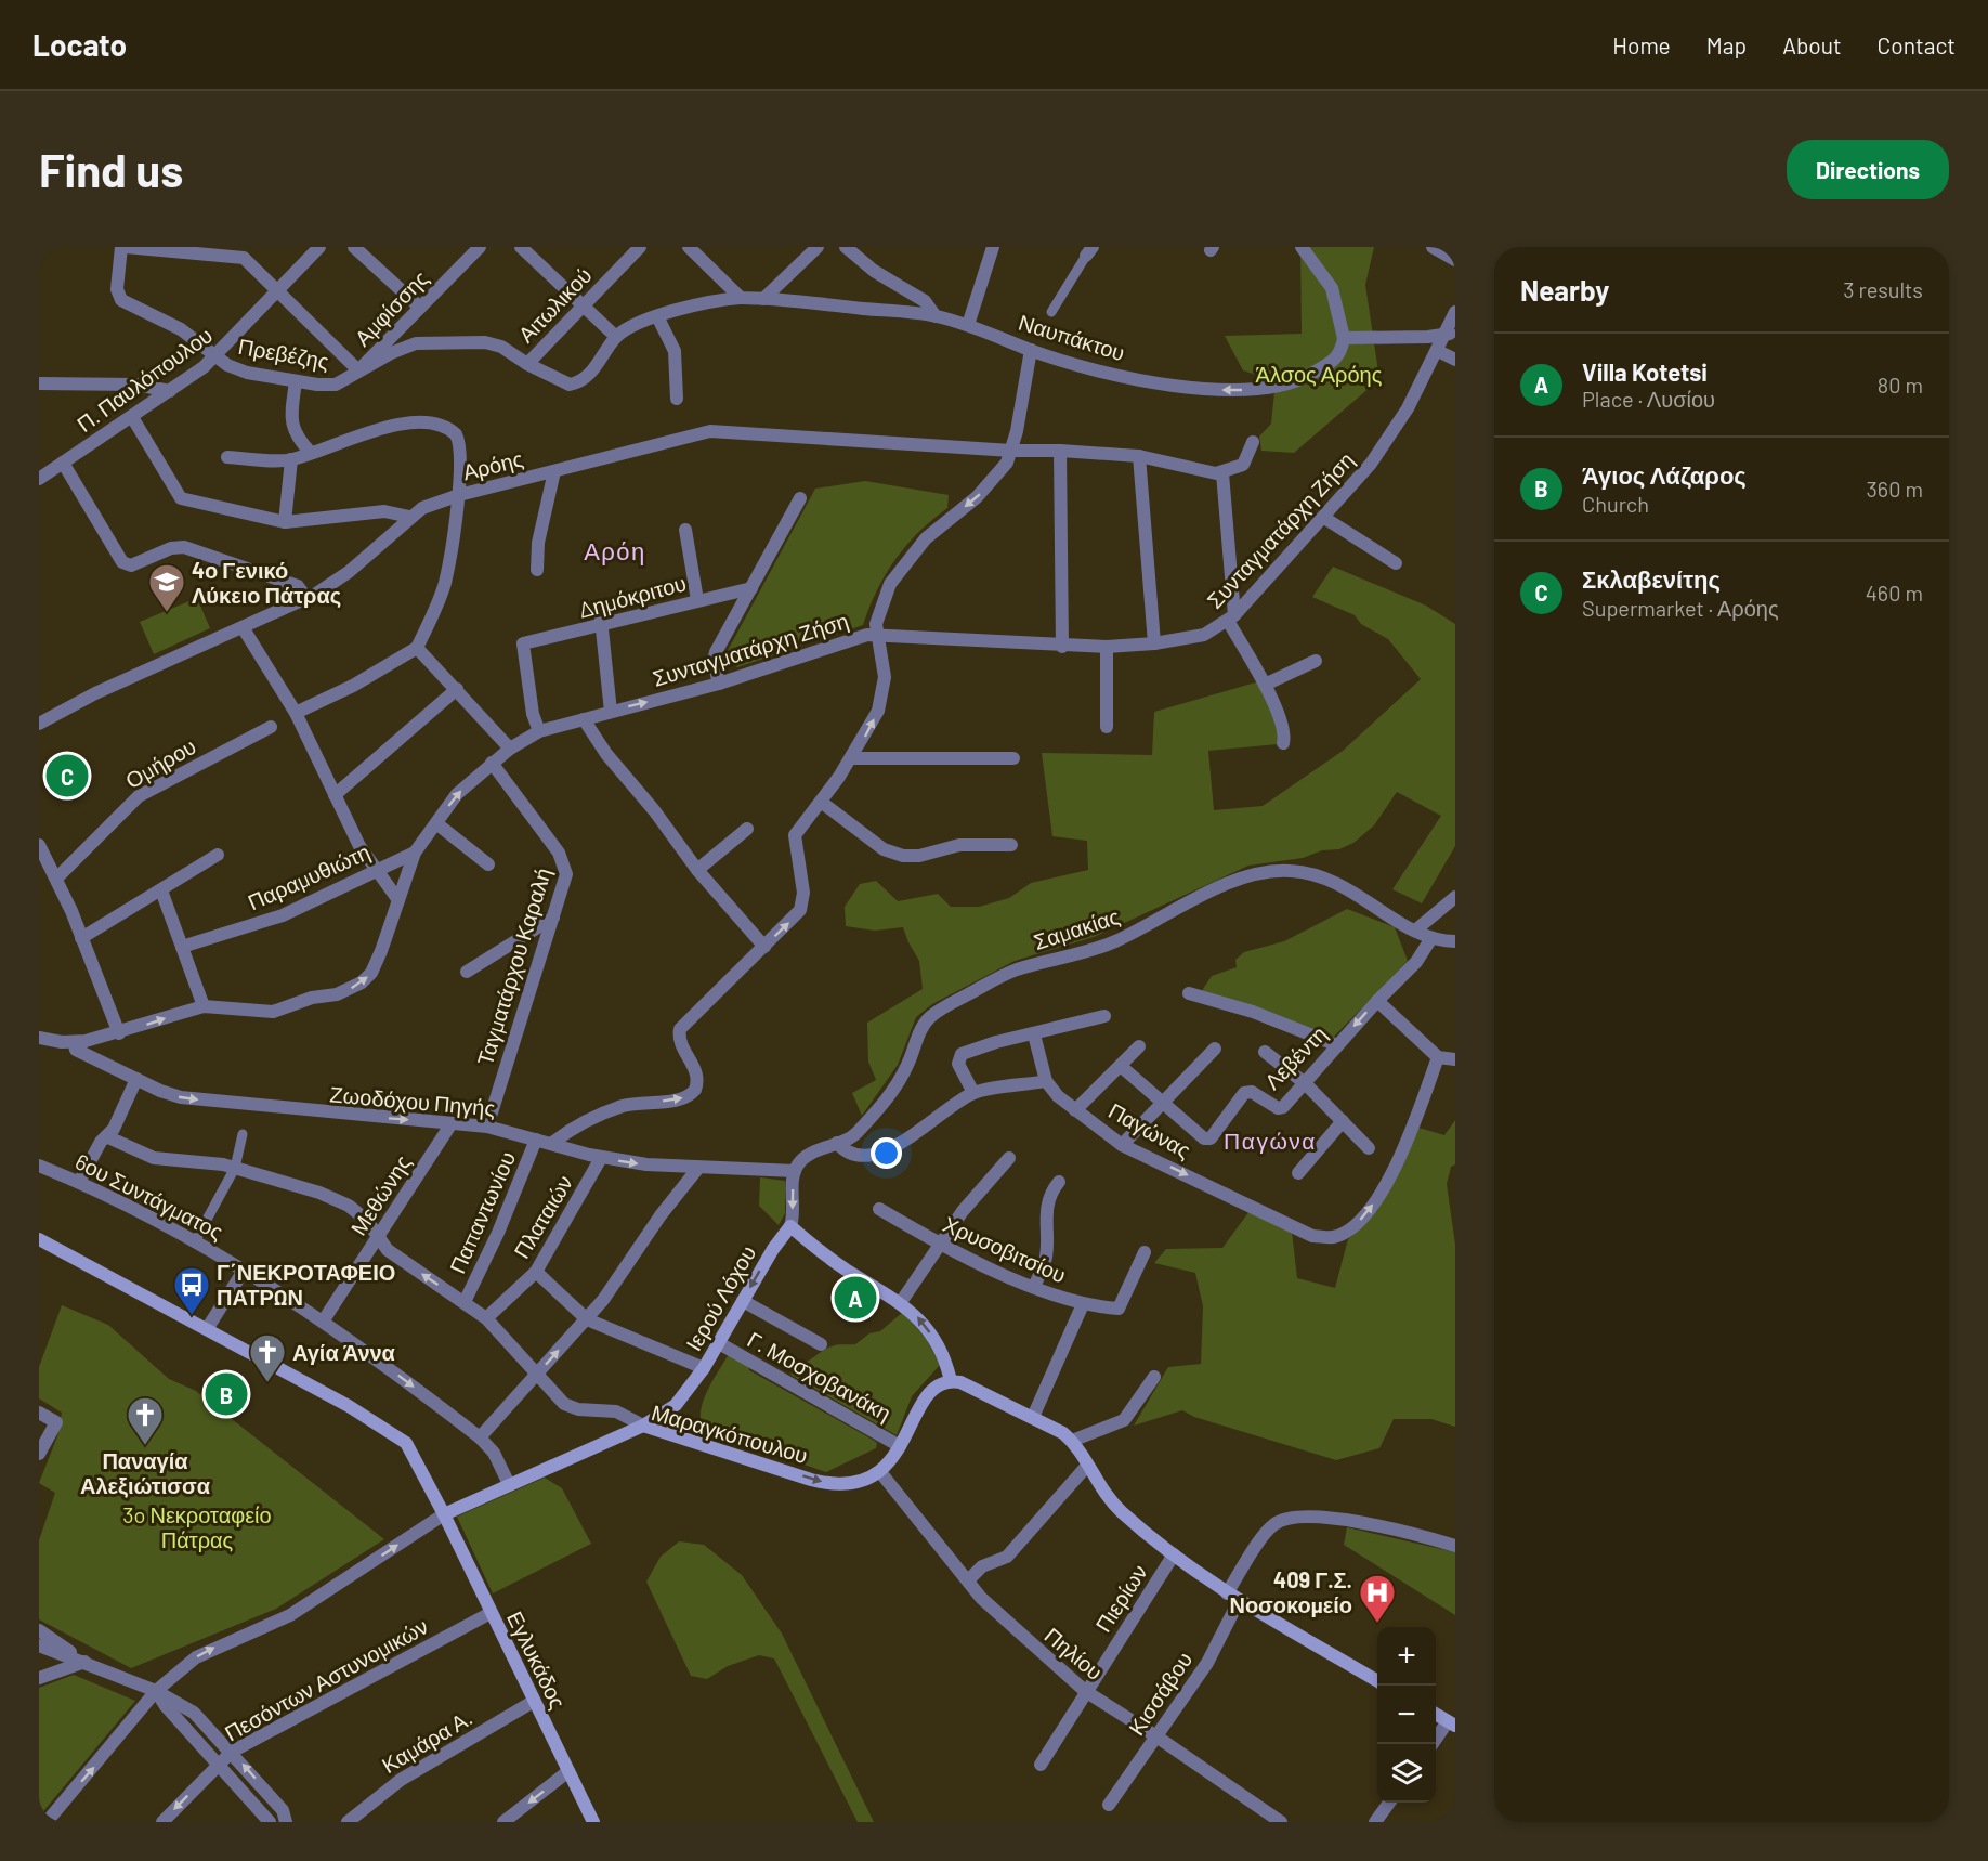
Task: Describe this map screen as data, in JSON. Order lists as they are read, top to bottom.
{
  "streets": {
    "main road": ["Ιερού Λόχου", "Μαραγκόπουλου", "Εγλυκάδος"],
    "street": [
      "Αιτωλικού",
      "Αμφίσσης",
      "Ναυπάκτου",
      "Πρεβέζης",
      "Π. Παυλόπουλου",
      "Αρόης",
      "Συνταγματάρχη Ζήση",
      "Δημόκριτου",
      "Ομήρου",
      "Παραμυθιώτη",
      "Σαμακίας",
      "Ταγματάρχου Καραλή",
      "Λεβέντη",
      "Ζωοδόχου Πηγής",
      "Παγώνας",
      "Μεθώνης",
      "6ου Συντάγματος",
      "Παπαντωνίου",
      "Πλαταιών",
      "Χρυσοβιτσίου",
      "Γ. Μοσχοβανάκη",
      "Πιερίων",
      "Πηλίου",
      "Πεσόντων Αστυνομικών",
      "Κισσάβου",
      "Καμάρα Α."
    ]
  },
  "crossings": [
    ["Αιτωλικού", "Πρεβέζης"],
    ["Αμφίσσης", "Πρεβέζης"],
    ["Ναυπάκτου", "Πρεβέζης"],
    ["Πρεβέζης", "Π. Παυλόπουλου"],
    ["Συνταγματάρχη Ζήση", "Δημόκριτου"],
    ["Συνταγματάρχη Ζήση", "Παραμυθιώτη"],
    ["Συνταγματάρχη Ζήση", "Ταγματάρχου Καραλή"],
    ["Συνταγματάρχη Ζήση", "Ζωοδόχου Πηγής"],
    ["Σαμακίας", "Λεβέντη"],
    ["Σαμακίας", "Ζωοδόχου Πηγής"],
    ["Σαμακίας", "Ιερού Λόχου"],
    ["Ταγματάρχου Καραλή", "Ζωοδόχου Πηγής"],
    ["Ζωοδόχου Πηγής", "Μεθώνης"],
    ["Ζωοδόχου Πηγής", "Παπαντωνίου"],
    ["Ζωοδόχου Πηγής", "Πλαταιών"],
    ["Ζωοδόχου Πηγής", "Ιερού Λόχου"],
    ["Μεθώνης", "6ου Συντάγματος"],
    ["6ου Συντάγματος", "Μαραγκόπουλου"],
    ["Ιερού Λόχου", "Γ. Μοσχοβανάκη"],
    ["Ιερού Λόχου", "Μαραγκόπουλου"],
    ["Μαραγκόπουλου", "Πηλίου"],
    ["Μαραγκόπουλου", "Εγλυκάδος"],
    ["Πιερίων", "Πηλίου"],
    ["Πηλίου", "Κισσάβου"],
    ["Εγλυκάδος", "Πεσόντων Αστυνομικών"],
    ["Εγλυκάδος", "Καμάρα Α."]
  ],
  "one_way": ["Ναυπάκτου", "Μαραγκόπουλου"],
  "districts": ["Αρόη", "Παγώνα"],
  "parks": ["Άλσος Αρόης", "3o Νεκροταφείο Πάτρας"],
  "places": {
    "school or university": ["4ο Γενικό Λύκειο Πάτρας"],
    "bus stop": ["Γ΄ΝΕΚΡΟΤΑΦΕΙΟ ΠΑΤΡΩΝ"],
    "church": ["Αγία Άννα", "Παναγία Αλεξιώτισσα"],
    "hospital": ["409 Γ.Σ. Νοσοκομείο"]
  },
  "page": {
    "header": "Locato",
    "nav": [
      "Home",
      "Map",
      "About",
      "Contact"
    ],
    "buttons": "Directions",
    "title": "Find us",
    "heading": ["Nearby", "3 results"],
    "list": [
      {
        "mark": "A",
        "name": "Villa Kotetsi",
        "note": "Place · Λυσίου",
        "value": "80 m"
      },
      {
        "mark": "B",
        "name": "Άγιος Λάζαρος",
        "note": "Church",
        "value": "360 m"
      },
      {
        "mark": "C",
        "name": "Σκλαβενίτης",
        "note": "Supermarket · Αρόης",
        "value": "460 m"
      }
    ],
    "pins": ["C", "A", "B"],
    "map_buttons": ["+", "−"]
  }
}
